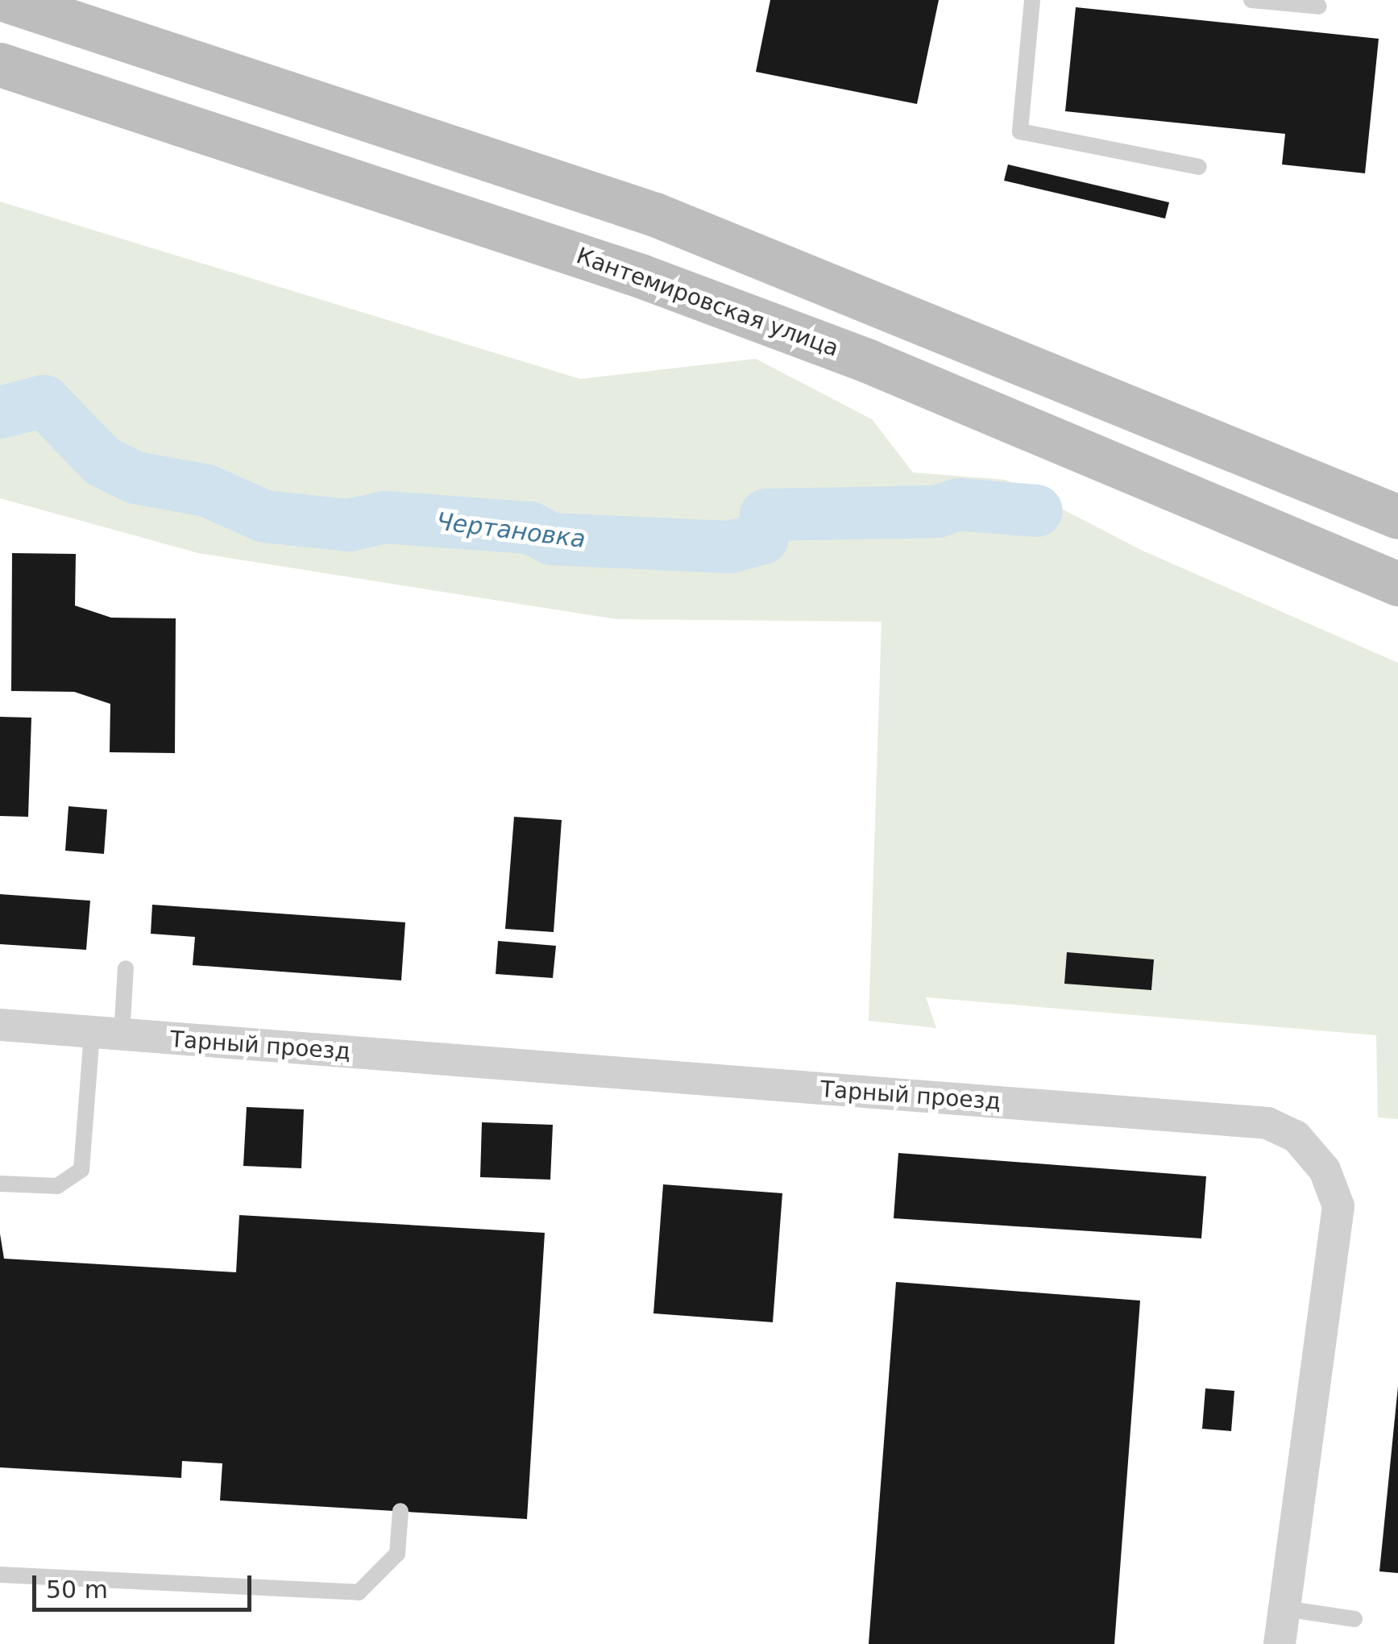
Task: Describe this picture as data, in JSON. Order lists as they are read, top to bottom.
{
  "streets": {
    "main road": ["Кантемировская улица"],
    "street": ["Тарный проезд"]
  },
  "water": ["Чертановка"],
  "scale_bar": "50 m"
}
